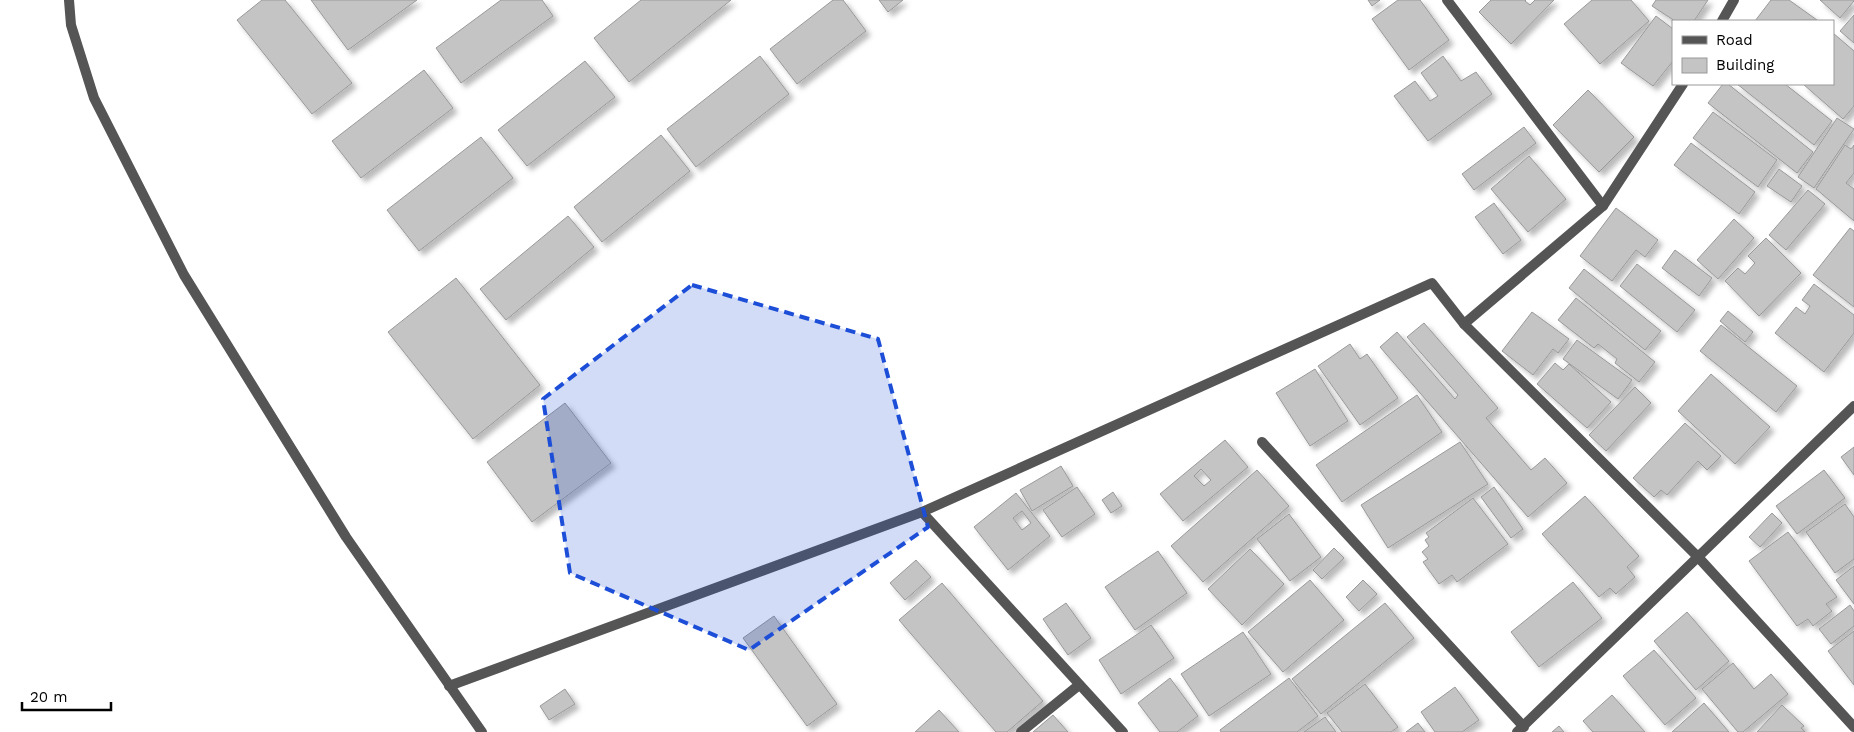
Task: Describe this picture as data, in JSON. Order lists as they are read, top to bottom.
{
  "legend": ["Road", "Building"],
  "scale_bar": "20 m"
}
